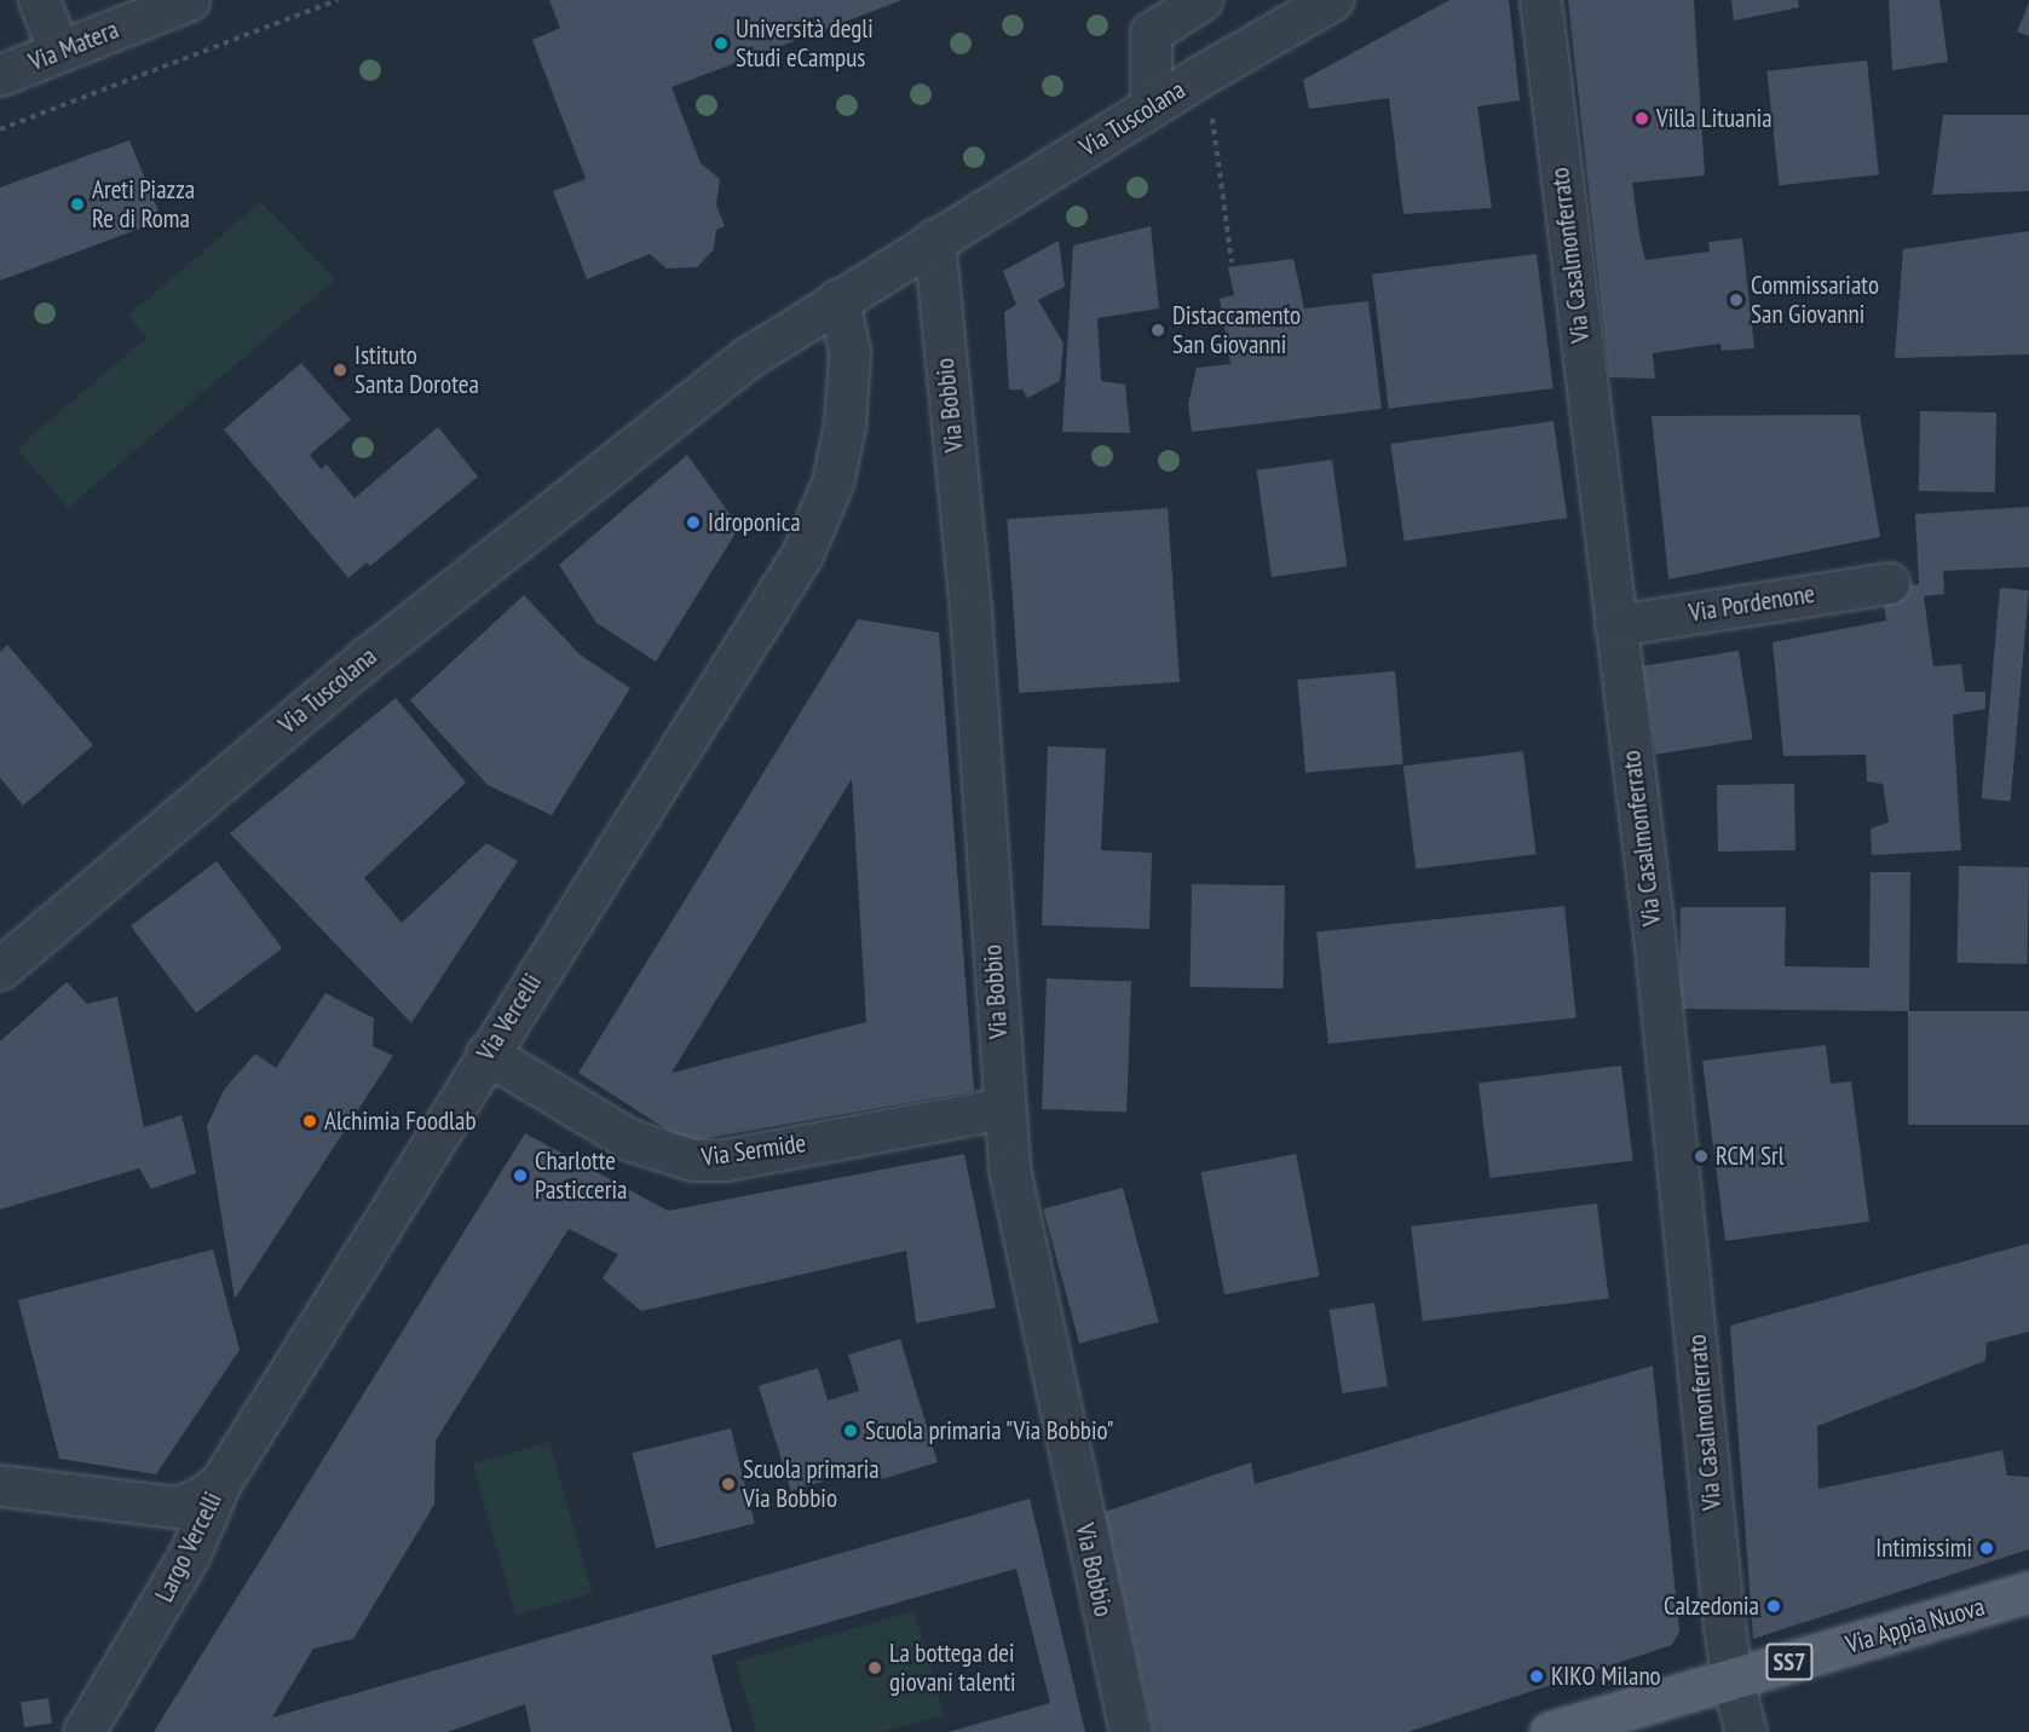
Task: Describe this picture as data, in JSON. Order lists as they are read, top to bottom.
{
  "streets": {
    "main road": ["Via Appia Nuova", "SS7"],
    "street": [
      "Via Matera",
      "Via Tuscolana",
      "Via Casalmonferrato",
      "Via Bobbio",
      "Via Pordenone",
      "Via Vercelli",
      "Via Sermide",
      "Largo Vercelli"
    ]
  },
  "crossings": [
    ["Via Tuscolana", "Via Bobbio"],
    ["Via Tuscolana", "Via Vercelli"],
    ["Via Casalmonferrato", "Via Pordenone"],
    ["Via Casalmonferrato", "Via Appia Nuova"],
    ["Via Bobbio", "Via Sermide"],
    ["Via Vercelli", "Via Sermide"],
    ["Via Vercelli", "Largo Vercelli"]
  ],
  "places": [
    "Università degli Studi eCampus",
    "Villa Lituania",
    "Areti Piazza Re di Roma",
    "Commissariato San Giovanni",
    "Distaccamento San Giovanni",
    "Istituto Santa Dorotea",
    "Idroponica",
    "Alchimia Foodlab",
    "RCM Srl",
    "Charlotte Pasticceria",
    "Scuola primaria \"Via Bobbio\"",
    "Scuola primaria Via Bobbio",
    "Intimissimi",
    "Calzedonia",
    "La bottega dei giovani talenti",
    "KIKO Milano"
  ]
}
